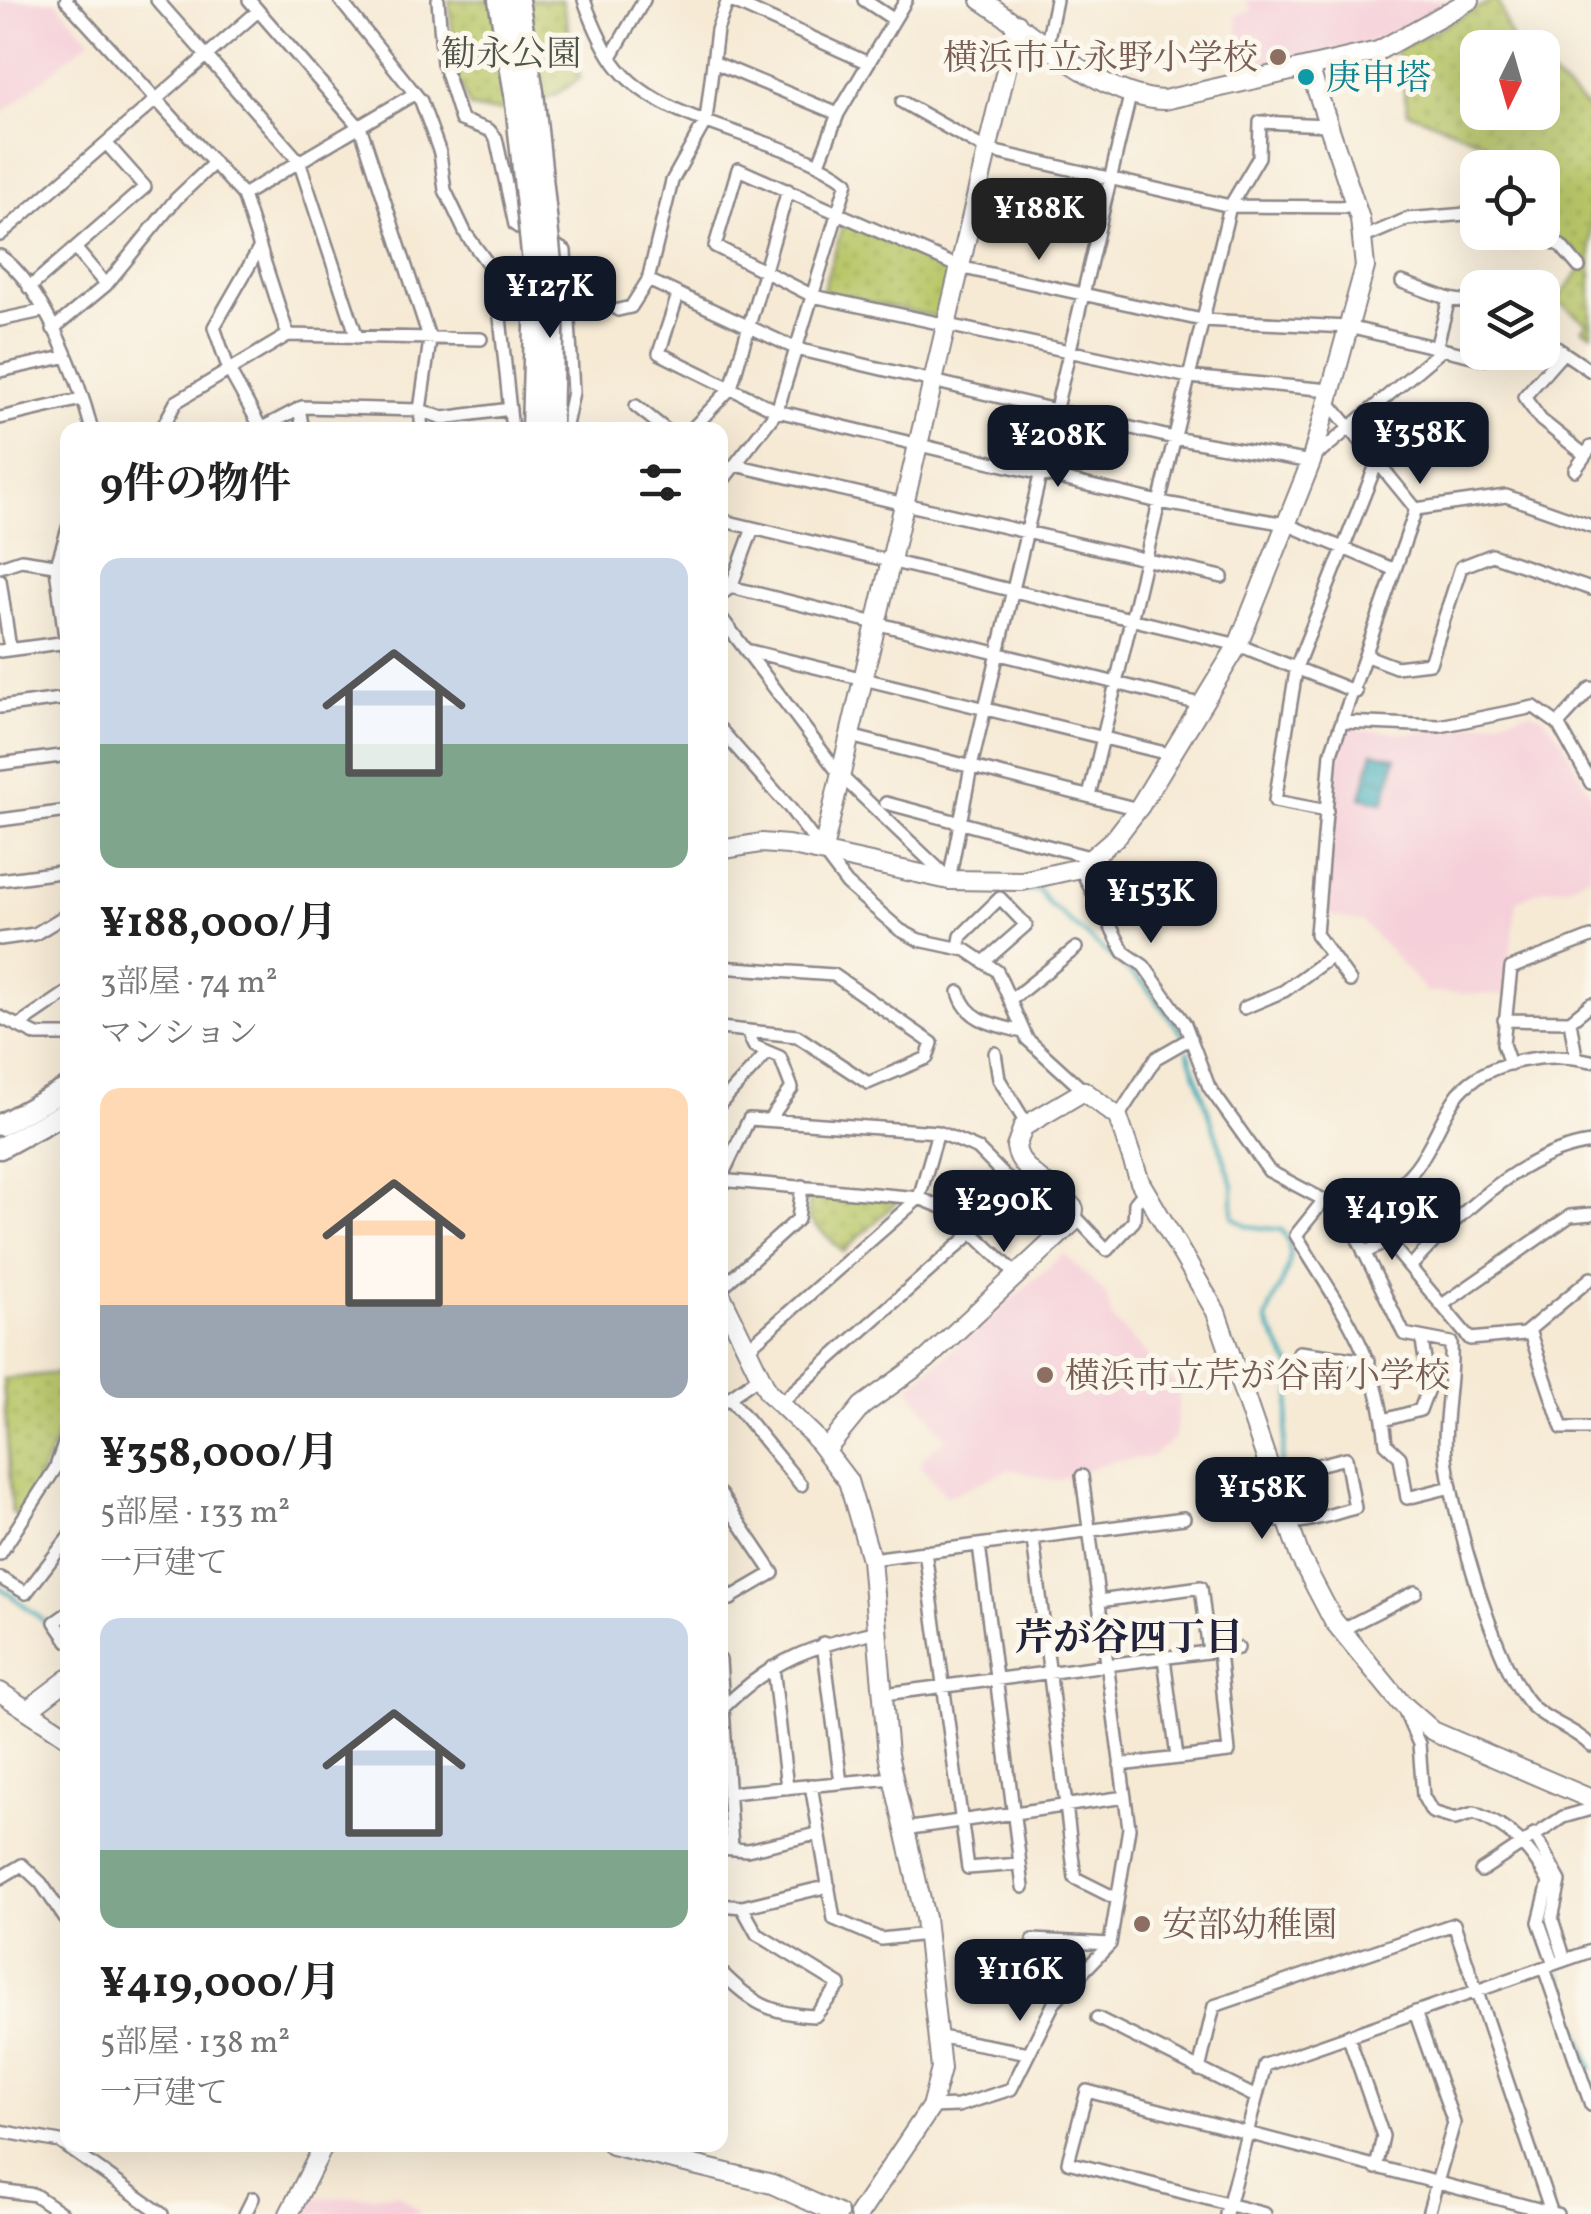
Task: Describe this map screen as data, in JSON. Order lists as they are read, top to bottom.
{
  "districts": ["芹が谷四丁目"],
  "parks": ["勧永公園"],
  "places": [
    "横浜市立永野小学校",
    "庚申塔",
    "横浜市立芹が谷南小学校",
    "安部幼稚園"
  ],
  "north": "bottom",
  "page": {
    "price": [
      "¥188K",
      "¥127K",
      "¥358K",
      "¥208K",
      "¥153K",
      "¥290K",
      "¥419K",
      "¥158K",
      "¥116K"
    ],
    "heading": "9件の物件",
    "list": [
      {
        "name": "¥188,000/月",
        "note": "3部屋 · 74 m² · マンション"
      },
      {
        "name": "¥358,000/月",
        "note": "5部屋 · 133 m² · 一戸建て"
      },
      {
        "name": "¥419,000/月",
        "note": "5部屋 · 138 m² · 一戸建て"
      }
    ]
  }
}
